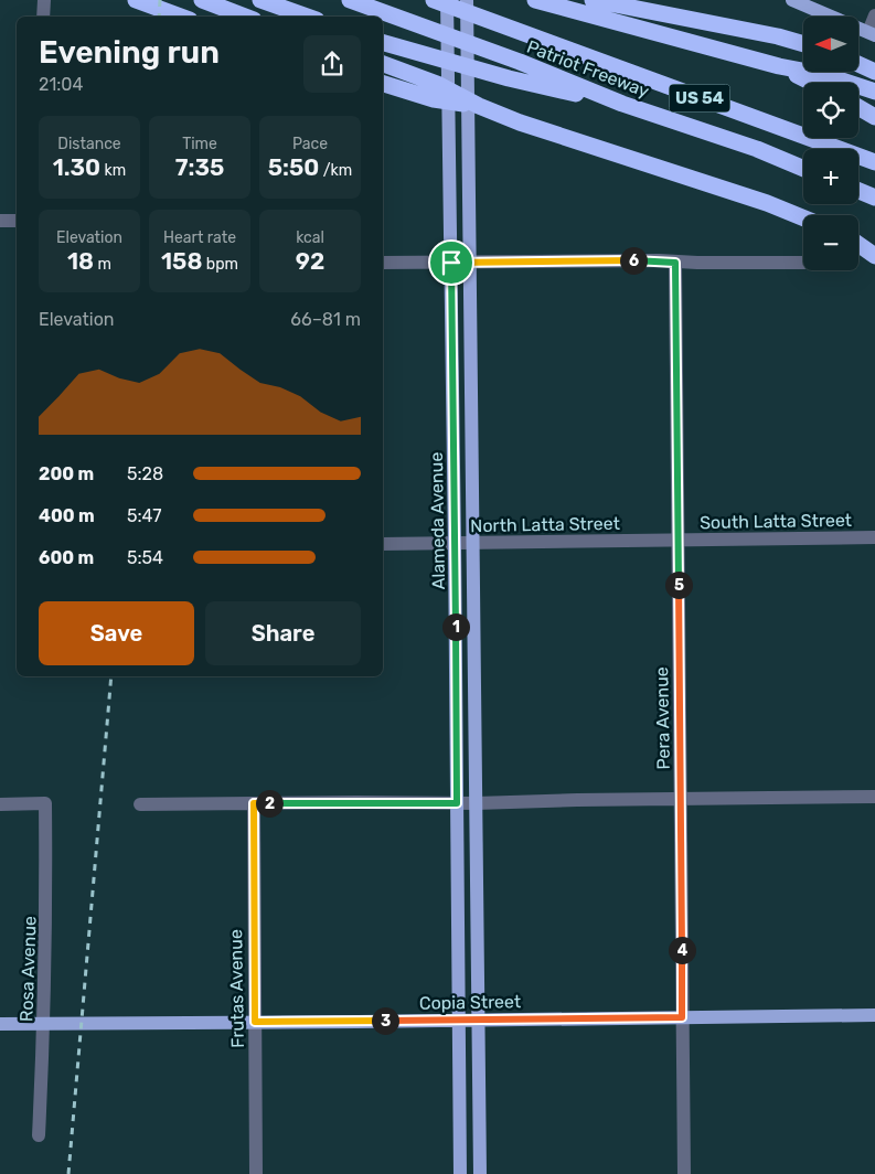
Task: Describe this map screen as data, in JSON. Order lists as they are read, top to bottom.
{
  "streets": {
    "highway": ["Patriot Freeway", "US 54"],
    "main road": ["Alameda Avenue", "Copia Street"],
    "street": [
      "South Latta Street",
      "North Latta Street",
      "Pera Avenue",
      "Rosa Avenue",
      "Frutas Avenue"
    ]
  },
  "crossings": [
    ["Alameda Avenue", "North Latta Street"],
    ["Alameda Avenue", "Copia Street"],
    ["South Latta Street", "North Latta Street"],
    ["South Latta Street", "Pera Avenue"],
    ["North Latta Street", "Pera Avenue"],
    ["Pera Avenue", "Copia Street"],
    ["Rosa Avenue", "Copia Street"],
    ["Frutas Avenue", "Copia Street"]
  ],
  "north": "left",
  "page": {
    "map_buttons": ["+", "−"],
    "heading": ["Evening run", "21:04"],
    "stats": [
      ["Distance", "1.30 km"],
      ["Time", "7:35"],
      ["Pace", "5:50 /km"],
      ["Elevation", "18 m"],
      ["Heart rate", "158 bpm"],
      ["kcal", "92"]
    ],
    "pins": [
      "6",
      "5",
      "1",
      "2",
      "4",
      "3"
    ],
    "chart": ["Elevation", "66–81 m"],
    "list": [
      {
        "name": "200 m",
        "note": "5:28"
      },
      {
        "name": "400 m",
        "note": "5:47"
      },
      {
        "name": "600 m",
        "note": "5:54"
      }
    ],
    "buttons": ["Save", "Share"]
  }
}
